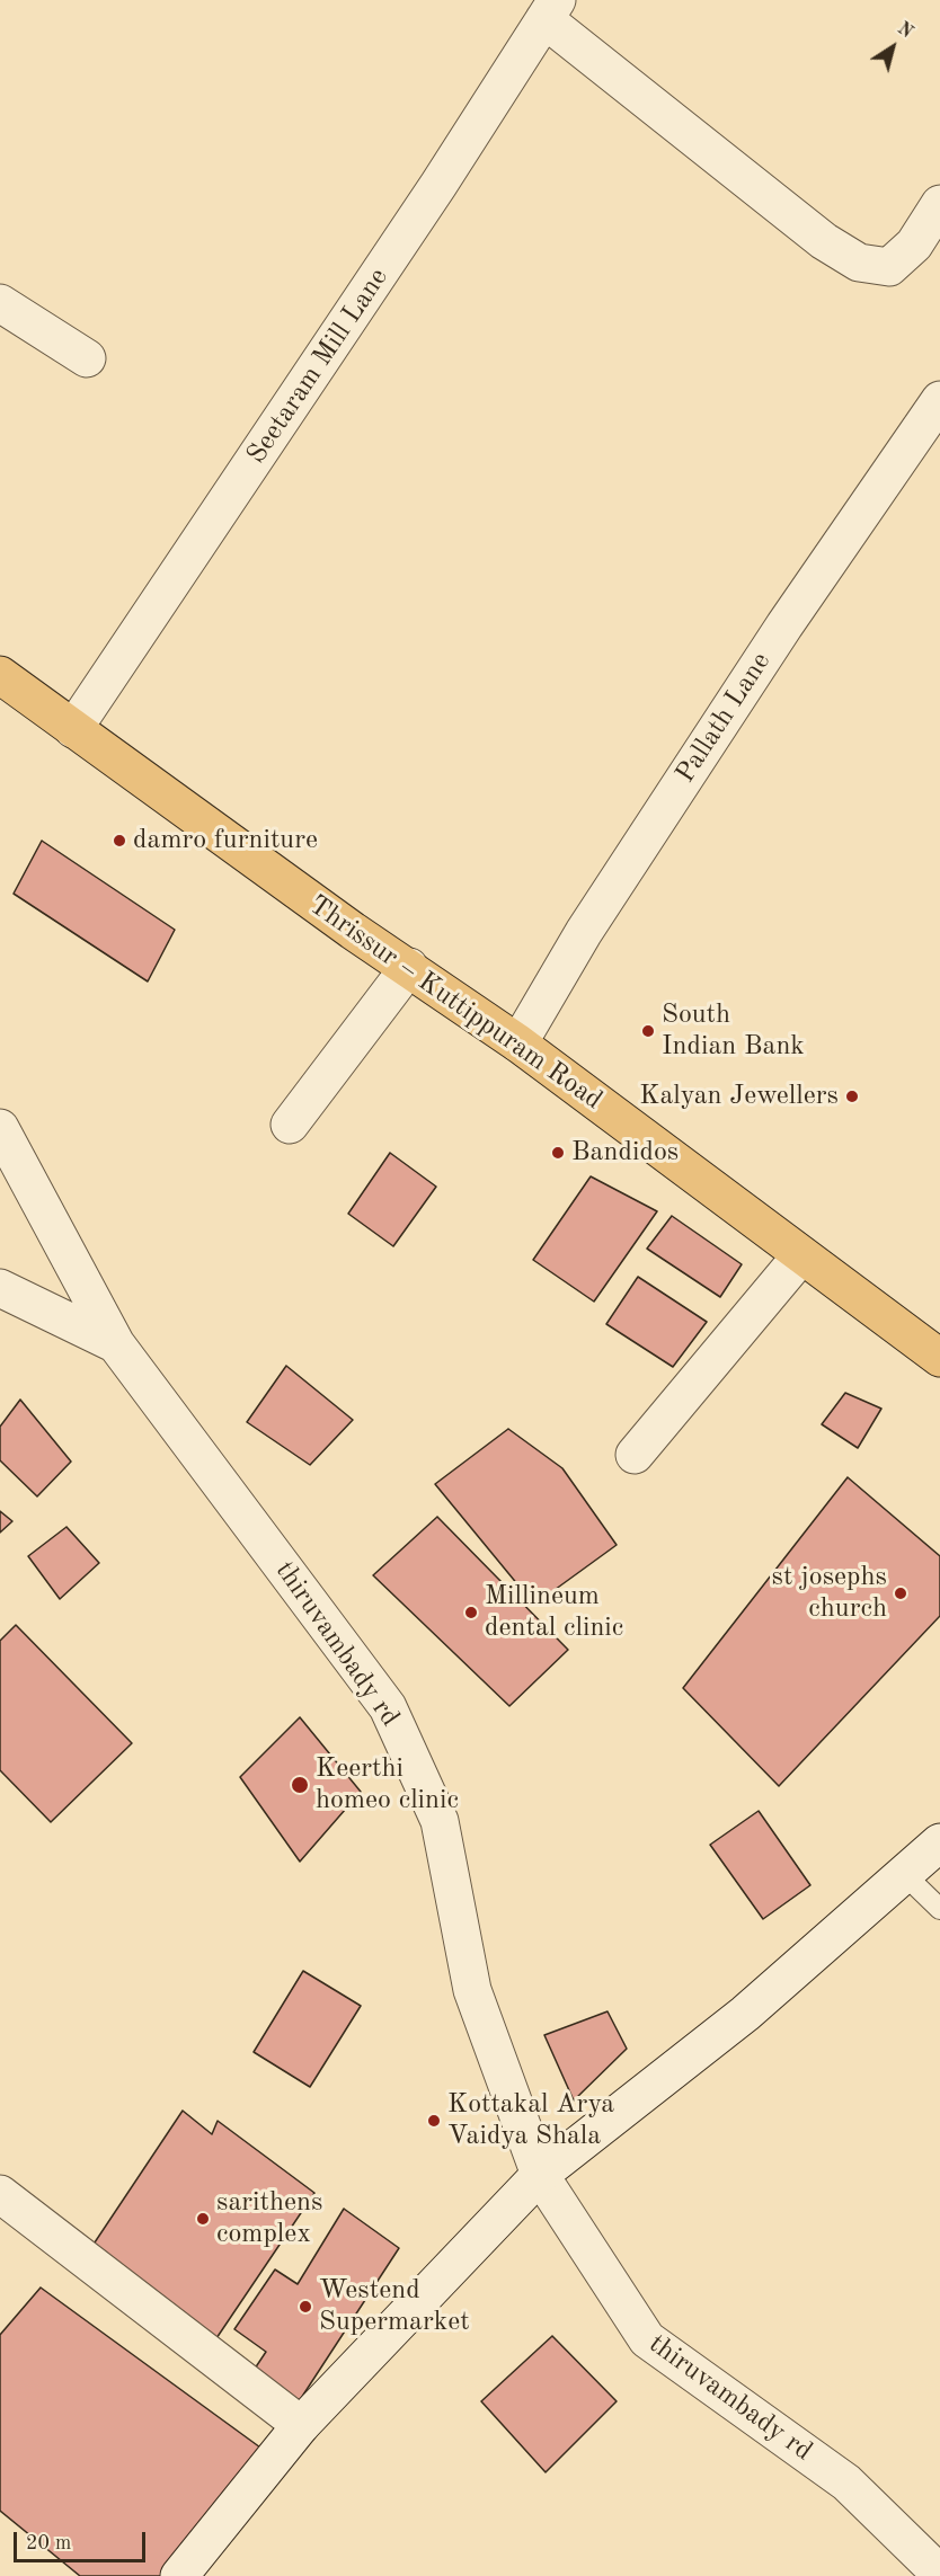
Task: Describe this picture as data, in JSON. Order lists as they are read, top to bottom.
{
  "streets": {
    "main road": ["Thrissur – Kuttippuram Road"],
    "street": ["Seetaram Mill Lane", "Pallath Lane", "thiruvambady rd"]
  },
  "crossings": [
    ["Seetaram Mill Lane", "Thrissur – Kuttippuram Road"],
    ["Pallath Lane", "Thrissur – Kuttippuram Road"]
  ],
  "places": [
    "damro furniture",
    "South Indian Bank",
    "Kalyan Jewellers",
    "Bandidos",
    "st josephs church",
    "Millineum dental clinic",
    "Keerthi homeo clinic",
    "Kottakal Arya Vaidya Shala",
    "sarithens complex",
    "Westend Supermarket"
  ],
  "scale_bar": "20 m",
  "north": "top right"
}
